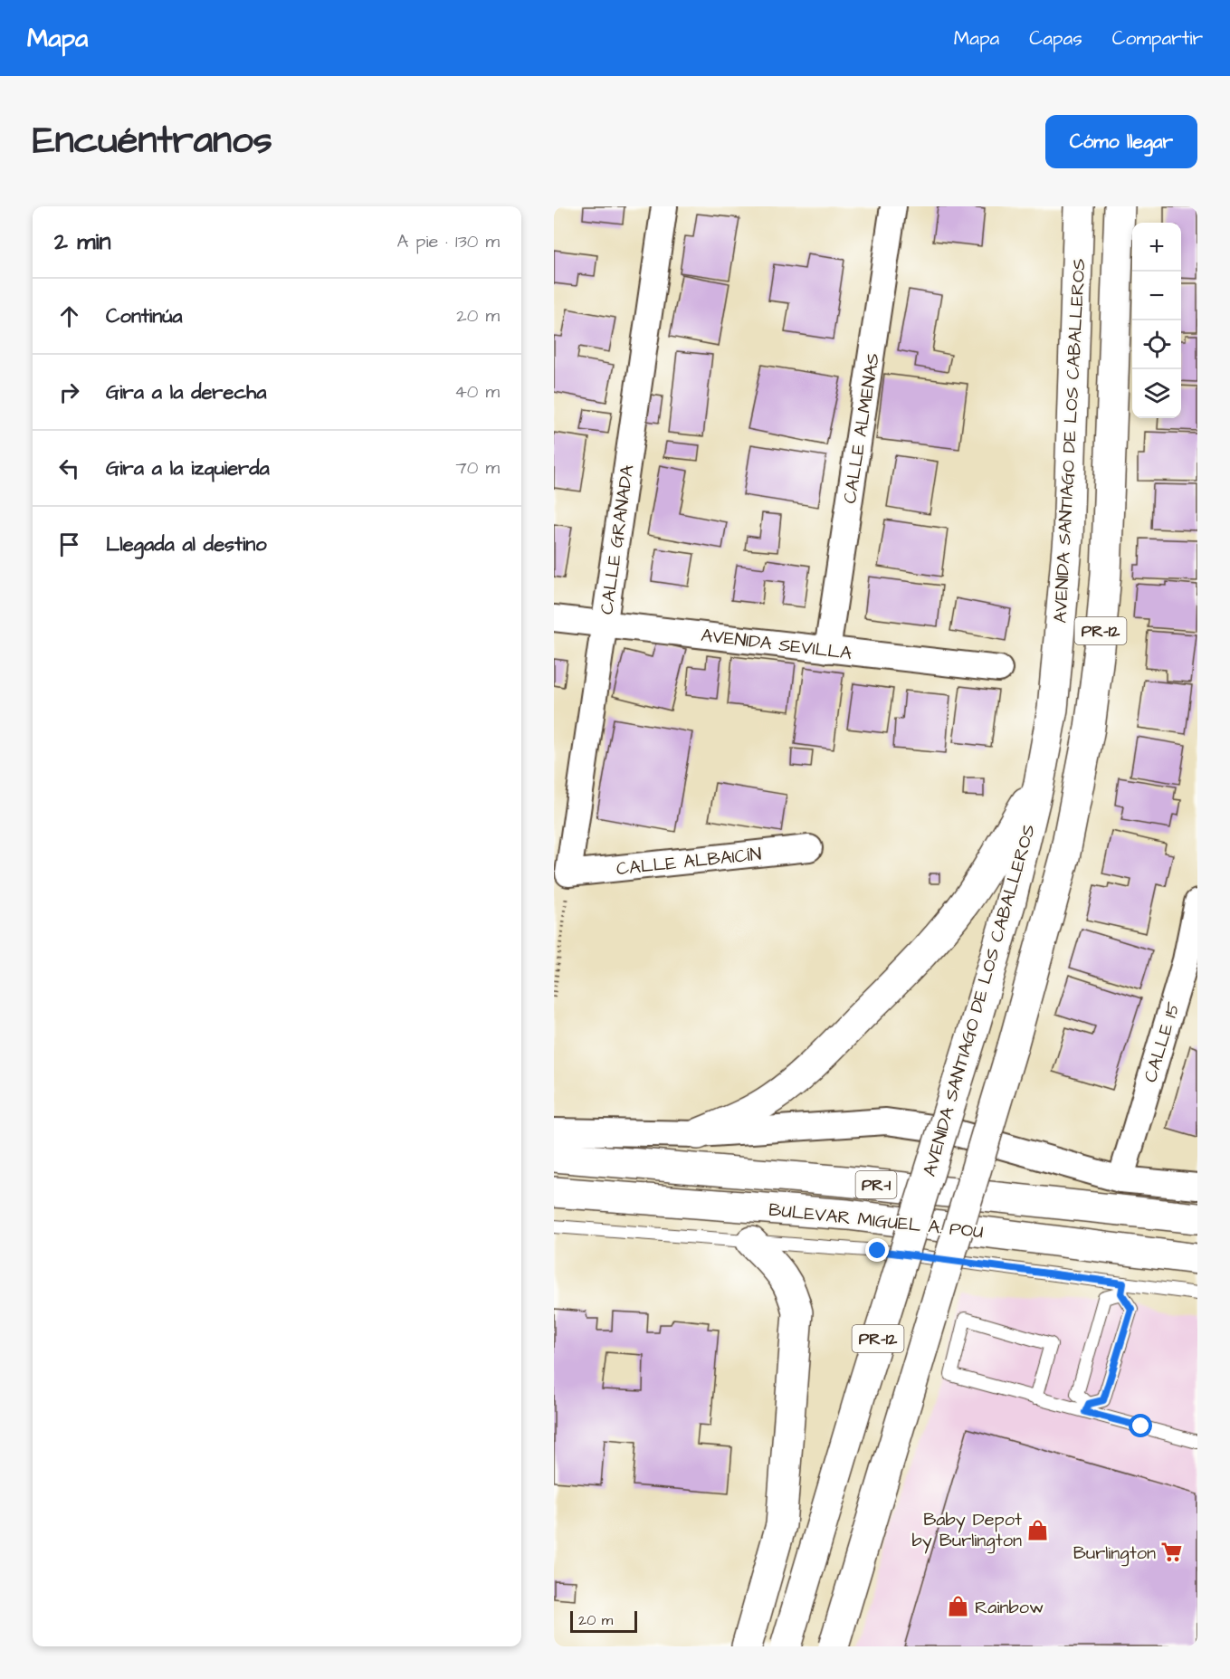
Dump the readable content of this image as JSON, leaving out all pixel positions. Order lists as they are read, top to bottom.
{
  "streets": {
    "main road": [
      "AVENIDA SANTIAGO DE LOS CABALLEROS",
      "PR-12",
      "PR-1",
      "BULEVAR MIGUEL A. POU"
    ],
    "street": [
      "CALLE ALMENAS",
      "CALLE GRANADA",
      "AVENIDA SEVILLA",
      "CALLE ALBAICÍN",
      "CALLE 15"
    ]
  },
  "crossings": [
    ["CALLE ALMENAS", "AVENIDA SEVILLA"],
    ["CALLE GRANADA", "AVENIDA SEVILLA"],
    ["CALLE GRANADA", "CALLE ALBAICÍN"]
  ],
  "places": {
    "shop": ["Baby Depot by Burlington", "Rainbow"],
    "supermarket": ["Burlington"]
  },
  "scale_bar": "20 m",
  "page": {
    "header": "Mapa",
    "nav": ["Mapa", "Capas", "Compartir"],
    "title": "Encuéntranos",
    "buttons": "Cómo llegar",
    "heading": ["2 min", "A pie · 130 m"],
    "map_buttons": ["+", "−"],
    "list": [
      ["Continúa", "20 m"],
      ["Gira a la derecha", "40 m"],
      ["Gira a la izquierda", "70 m"],
      "Llegada al destino"
    ],
    "scale": "20 m"
  }
}
